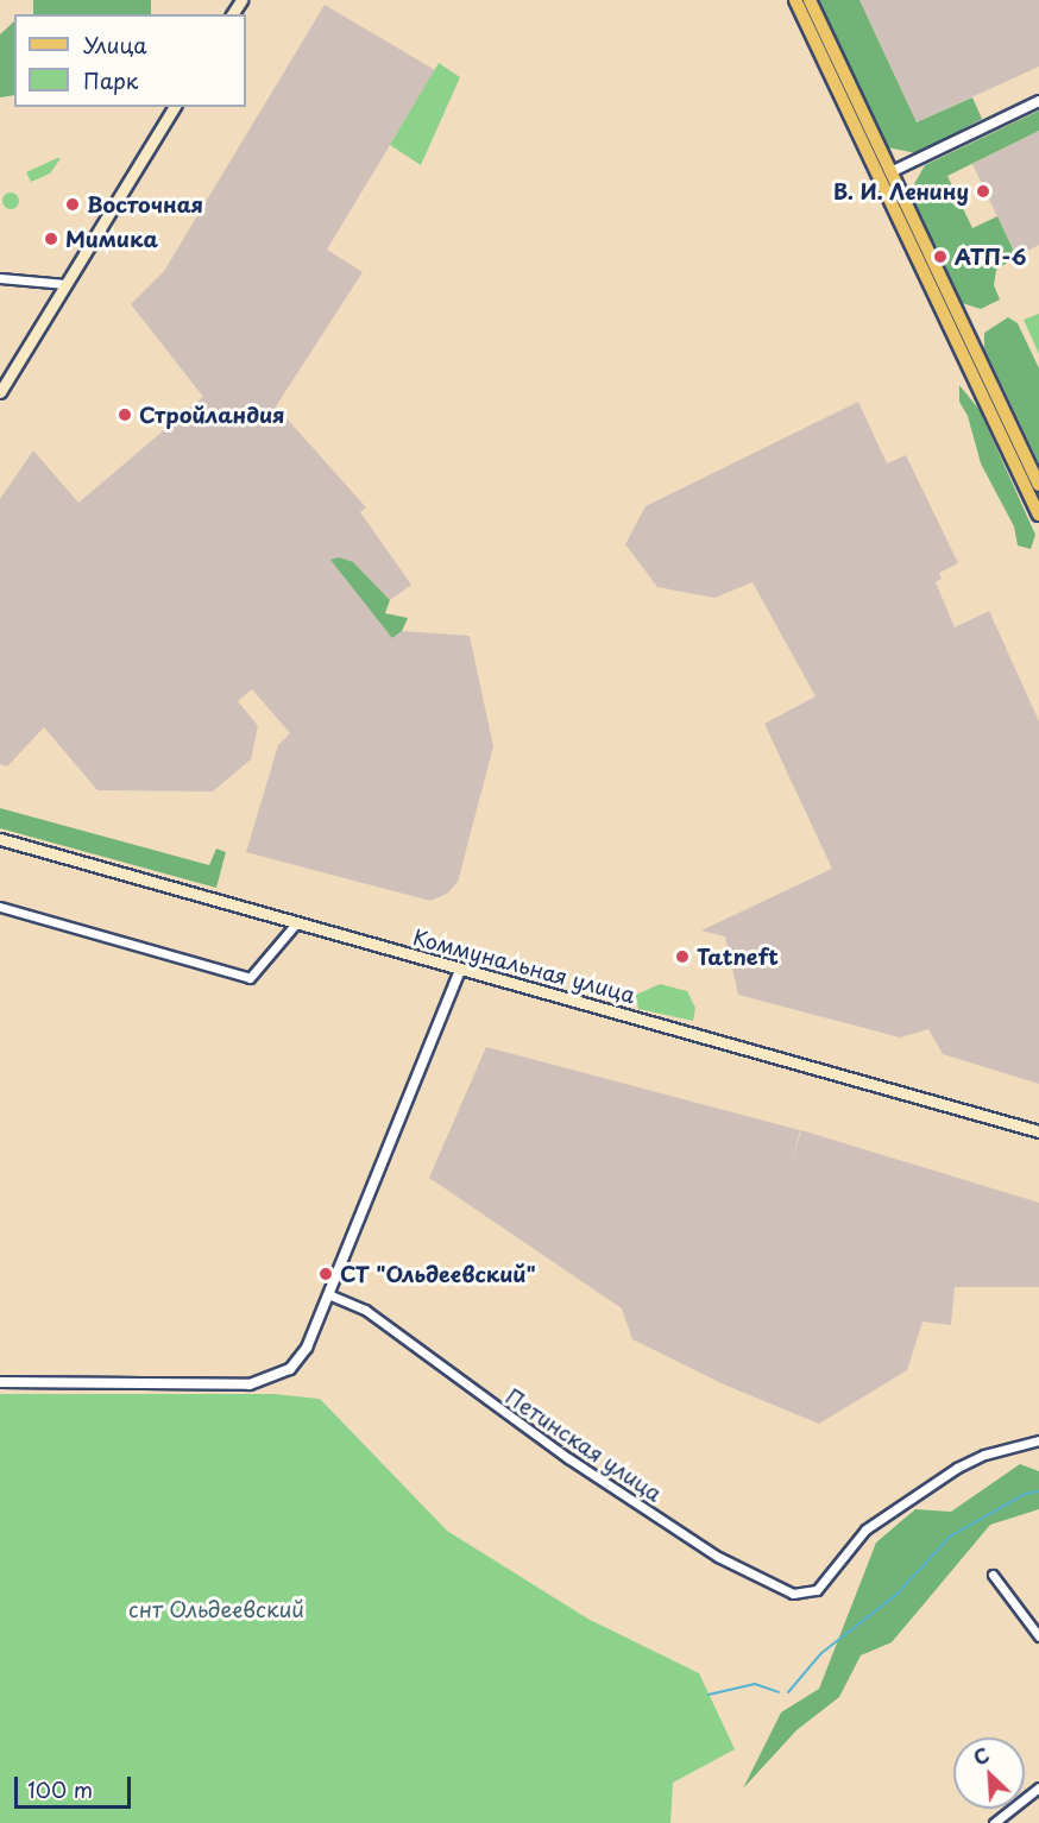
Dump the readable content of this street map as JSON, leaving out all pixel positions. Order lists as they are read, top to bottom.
{
  "streets": {
    "main road": ["Коммунальная улица"],
    "street": ["Петинская улица"]
  },
  "parks": ["снт Ольдеевский"],
  "places": [
    "В. И. Ленину",
    "Восточная",
    "Мимика",
    "АТП-6",
    "Стройландия",
    "Tatneft",
    "СТ \"Ольдеевский\""
  ],
  "legend": ["Улица", "Парк"],
  "scale_bar": "100 m",
  "north": "top left"
}
